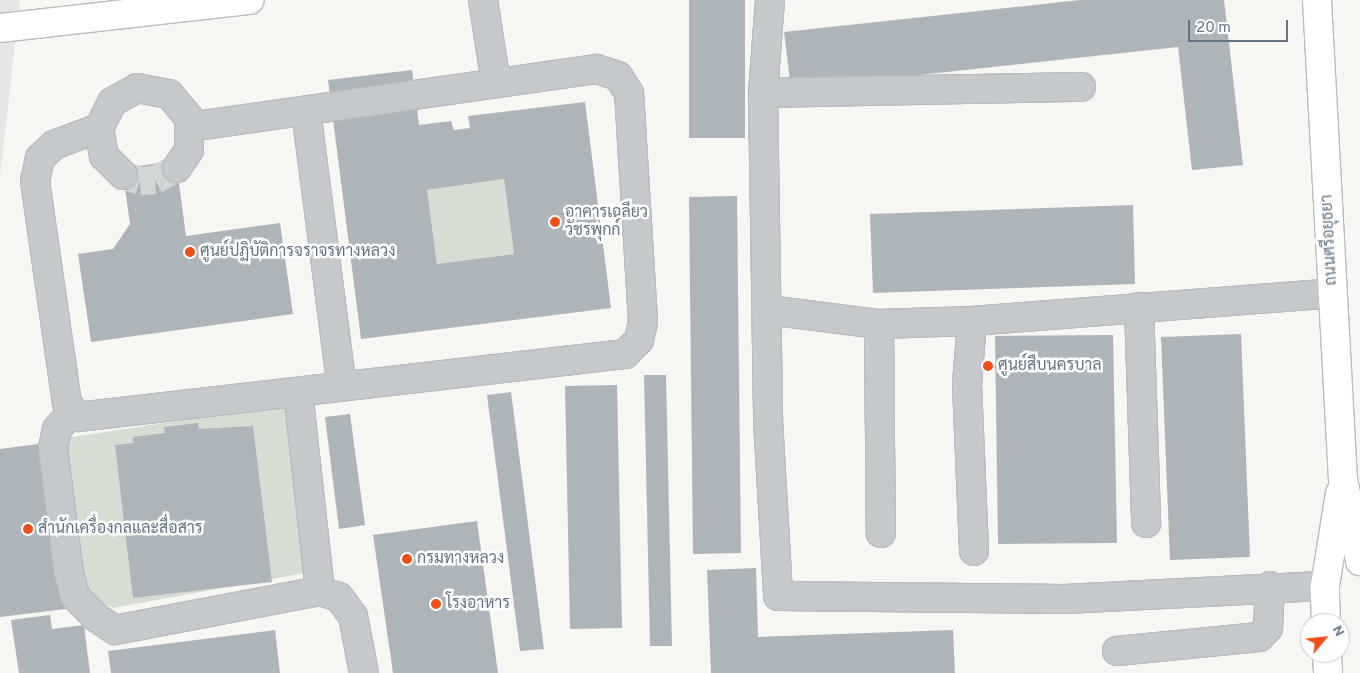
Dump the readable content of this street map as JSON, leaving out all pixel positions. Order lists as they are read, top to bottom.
{
  "streets": {
    "main road": ["ถนนศรีอยุธยา"]
  },
  "places": [
    "อาคารเฉลียว วัชรพุกก์",
    "ศูนย์ปฏิบัติการจราจรทางหลวง",
    "ศูนย์สืบนครบาล",
    "สำนักเครื่องกลและสื่อสาร",
    "กรมทางหลวง",
    "โรงอาหาร"
  ],
  "scale_bar": "20 m",
  "north": "top right"
}
